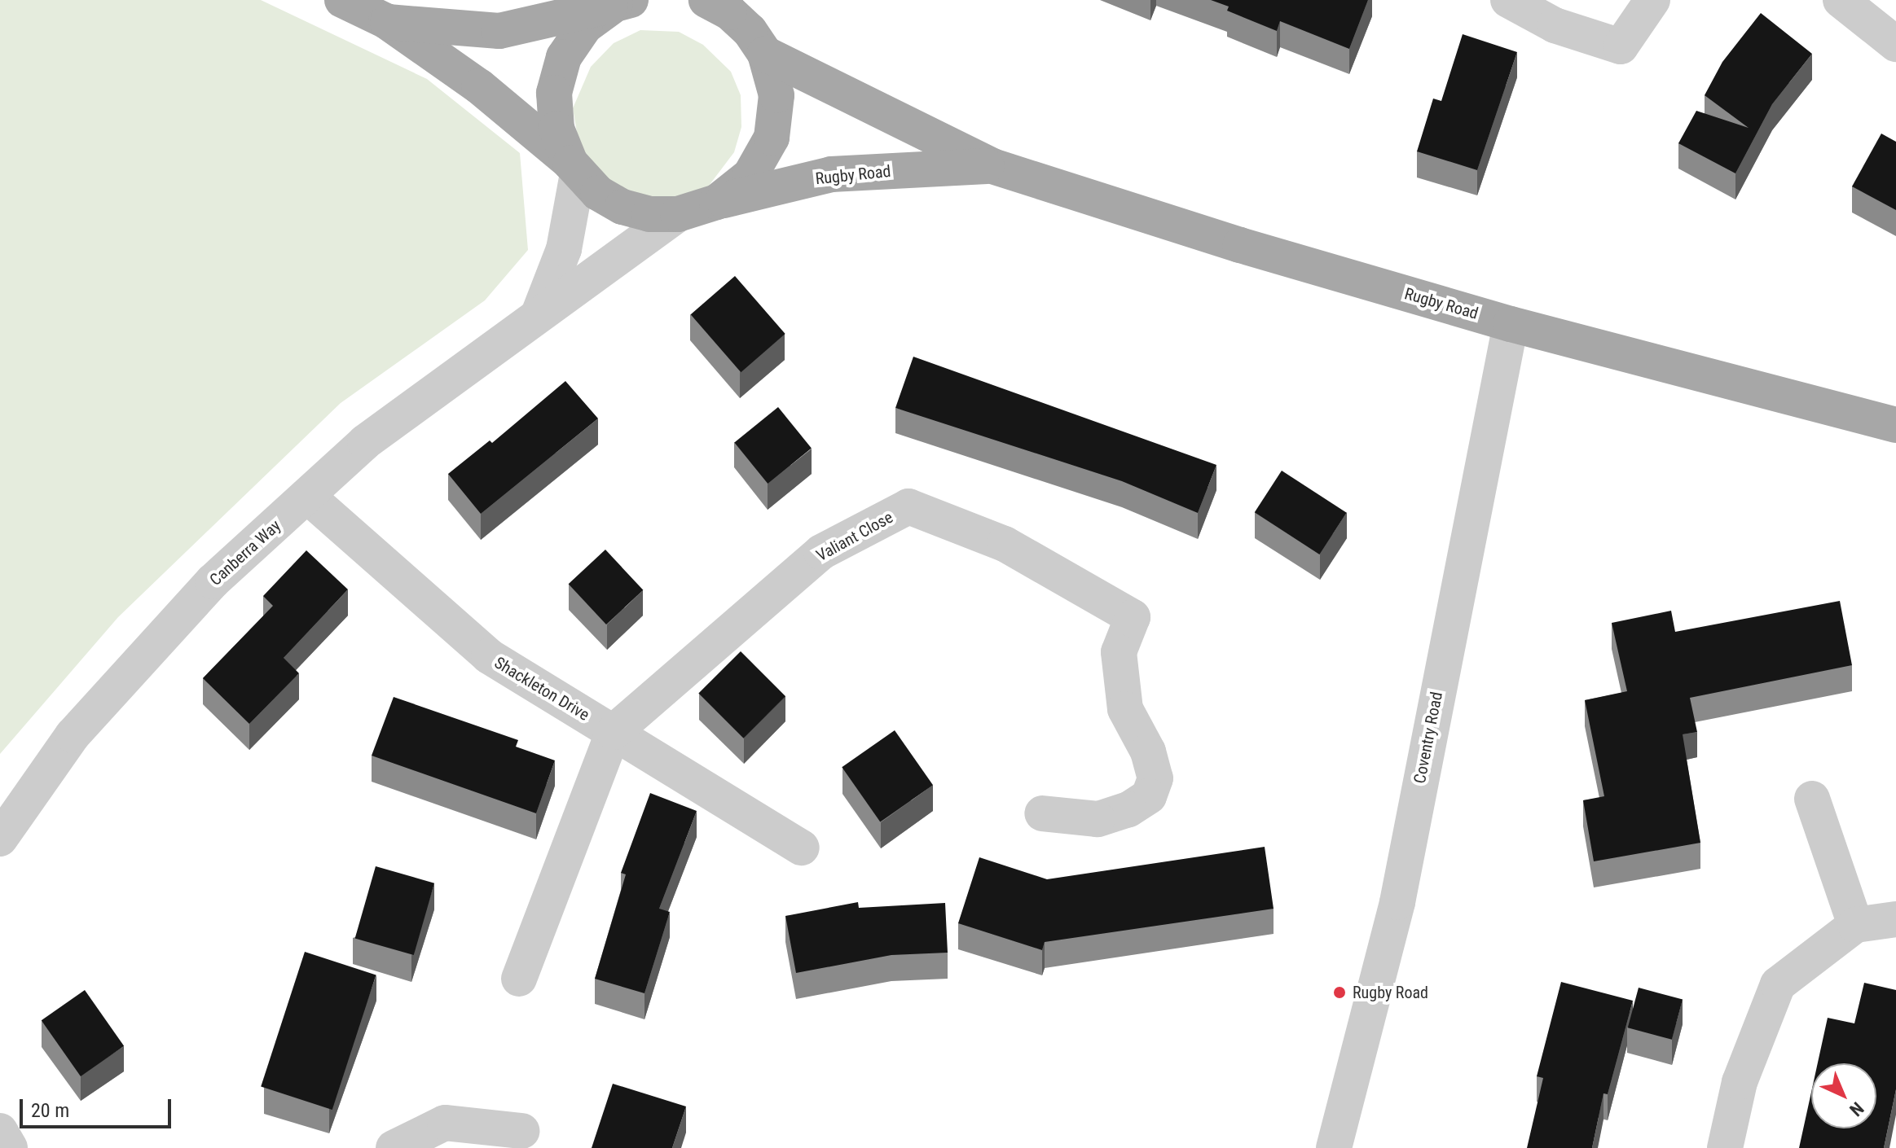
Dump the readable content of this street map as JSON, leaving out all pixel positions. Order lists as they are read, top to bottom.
{
  "streets": {
    "main road": ["Rugby Road"],
    "street": [
      "Valiant Close",
      "Canberra Way",
      "Shackleton Drive",
      "Coventry Road"
    ]
  },
  "crossings": [
    ["Rugby Road", "Canberra Way"],
    ["Rugby Road", "Coventry Road"],
    ["Valiant Close", "Shackleton Drive"],
    ["Canberra Way", "Shackleton Drive"]
  ],
  "places": ["Rugby Road"],
  "scale_bar": "20 m",
  "north": "bottom right"
}
